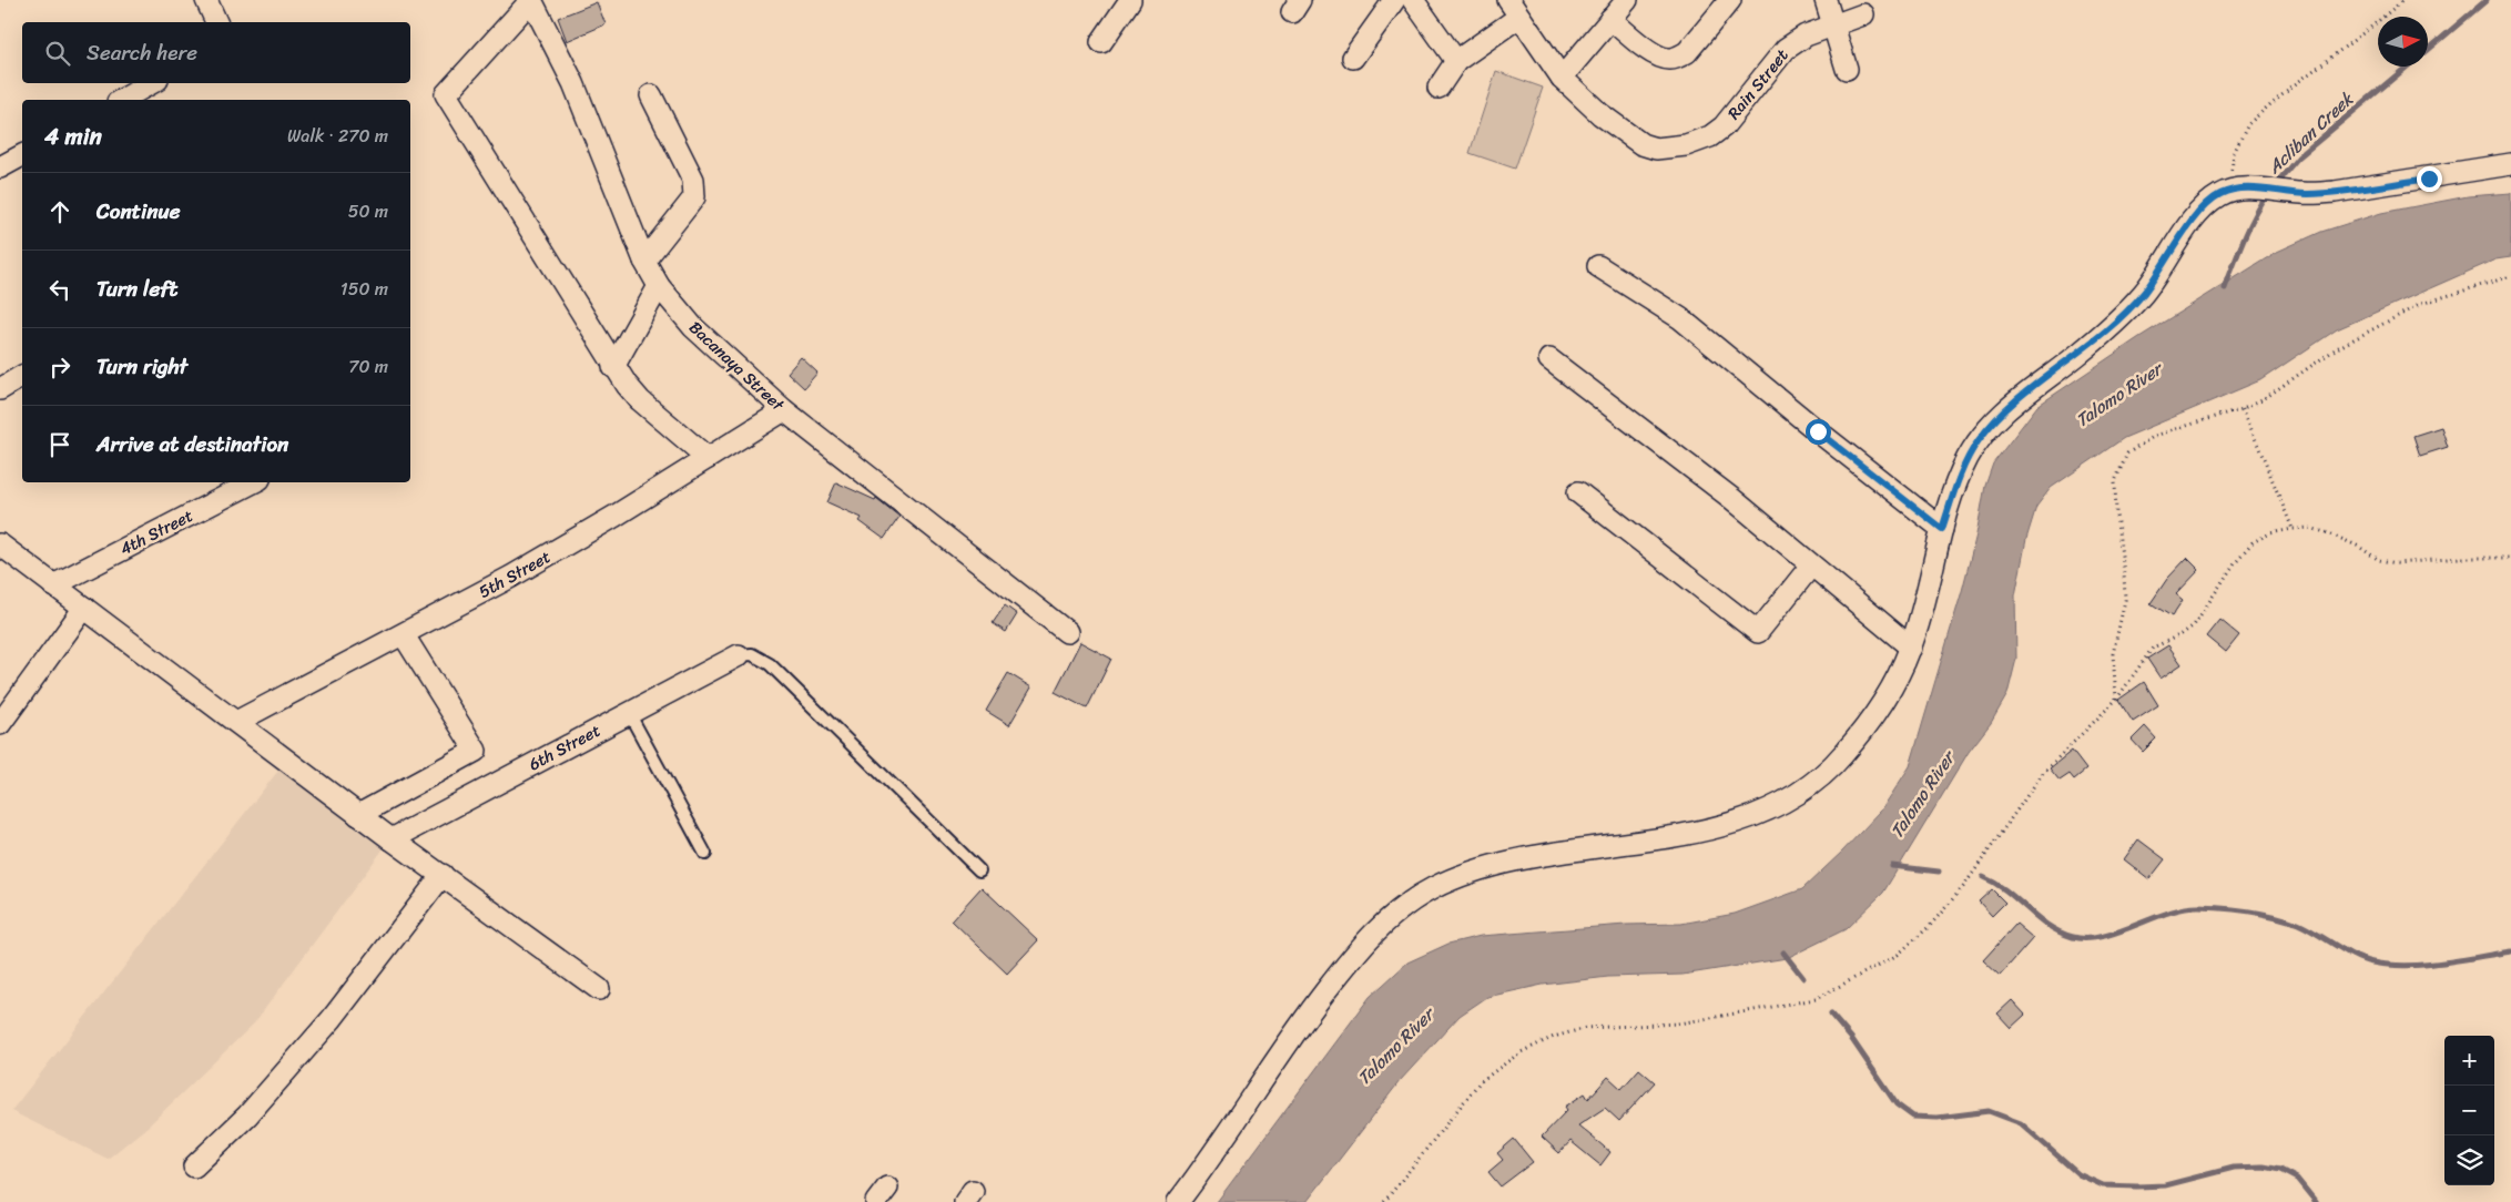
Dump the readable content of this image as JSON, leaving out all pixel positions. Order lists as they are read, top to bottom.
{
  "streets": {
    "street": [
      "Rain Street",
      "Bacanaya Street",
      "4th Street",
      "5th Street",
      "6th Street"
    ]
  },
  "crossings": [
    ["Bacanaya Street", "5th Street"]
  ],
  "water": ["Acliban Creek", "Talomo River"],
  "north": "right",
  "page": {
    "search": "Search here",
    "heading": ["4 min", "Walk · 270 m"],
    "list": [
      ["Continue", "50 m"],
      ["Turn left", "150 m"],
      ["Turn right", "70 m"],
      "Arrive at destination"
    ],
    "map_buttons": ["+", "−"]
  }
}
